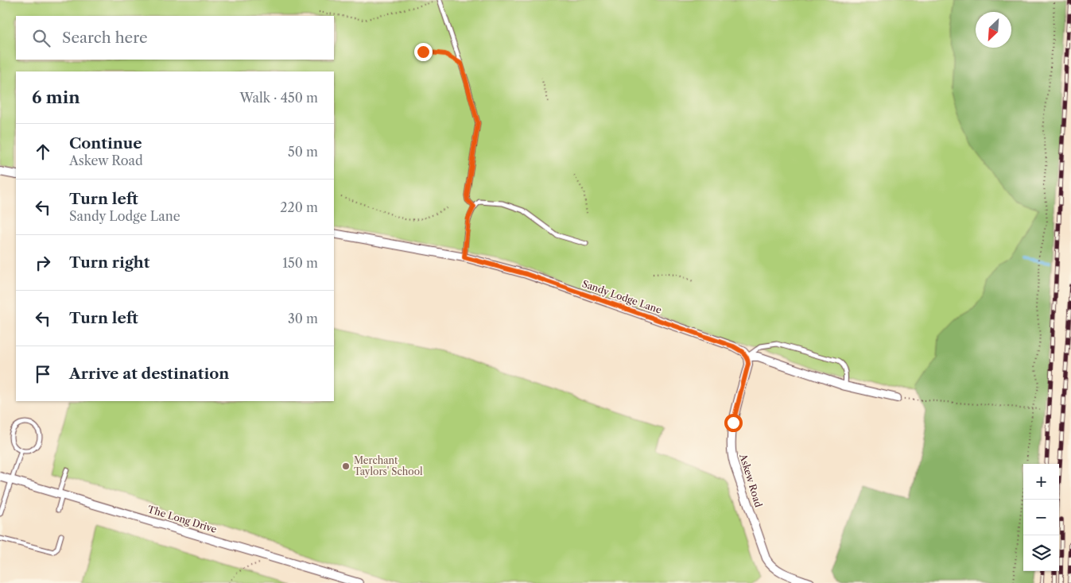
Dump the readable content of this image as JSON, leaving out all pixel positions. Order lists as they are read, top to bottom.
{
  "streets": {
    "street": ["Sandy Lodge Lane", "Askew Road", "The Long Drive"]
  },
  "crossings": [
    ["Sandy Lodge Lane", "Askew Road"]
  ],
  "places": ["Merchant Taylors' School"],
  "north": "bottom left",
  "page": {
    "search": "Search here",
    "heading": ["6 min", "Walk · 450 m"],
    "list": [
      ["Continue", "Askew Road", "50 m"],
      ["Turn left", "Sandy Lodge Lane", "220 m"],
      ["Turn right", "150 m"],
      ["Turn left", "30 m"],
      "Arrive at destination"
    ],
    "map_buttons": ["+", "−"]
  }
}
